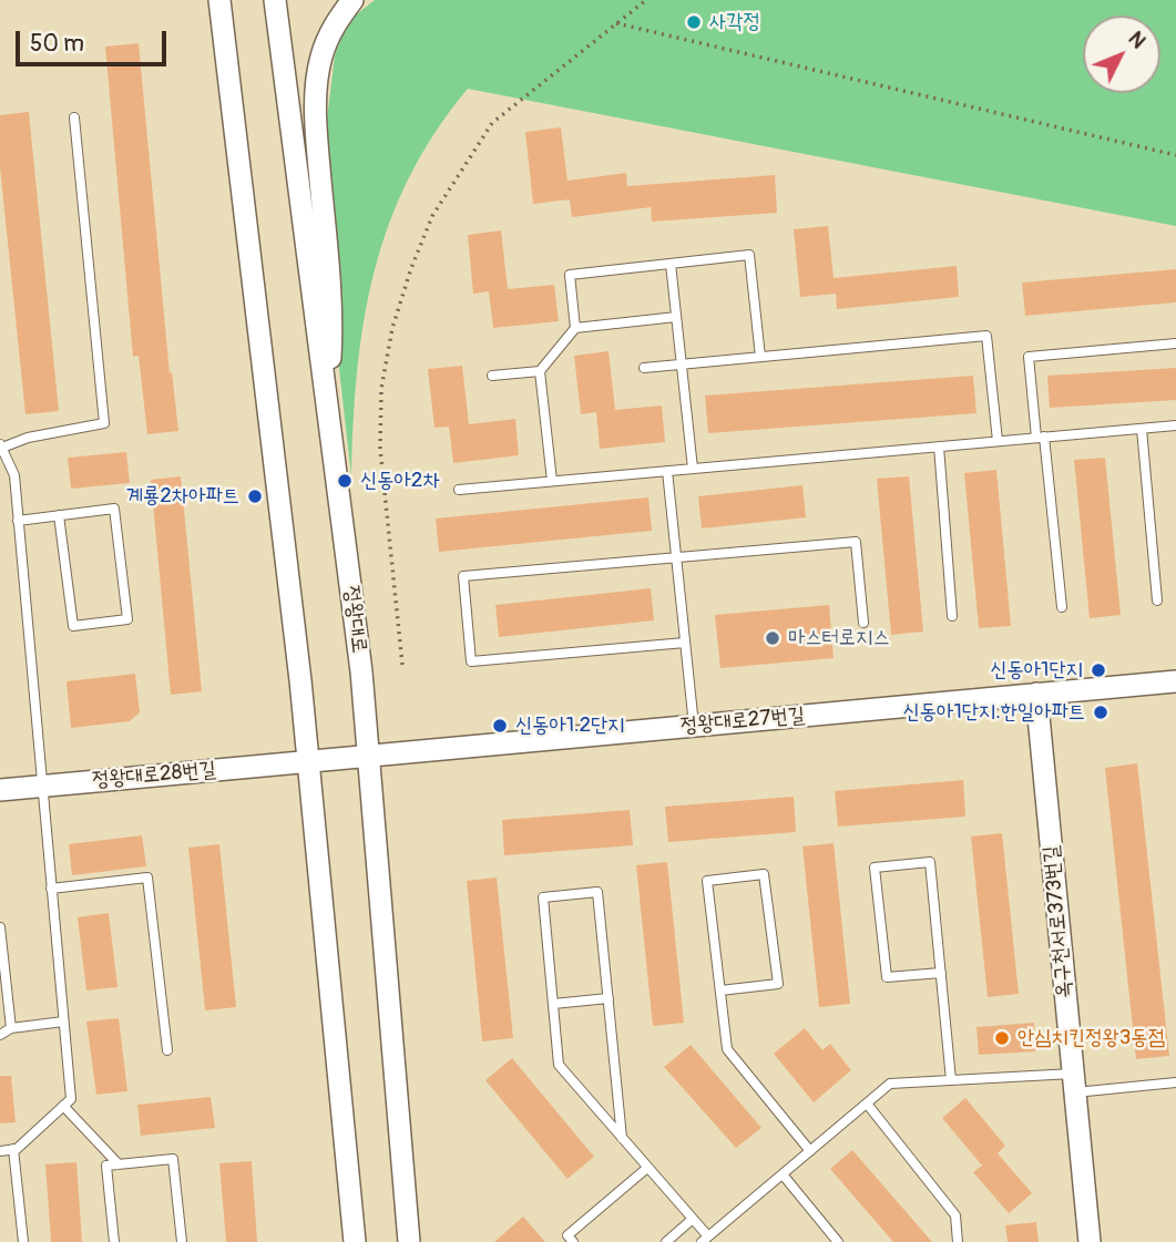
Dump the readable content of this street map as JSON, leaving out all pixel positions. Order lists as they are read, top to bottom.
{
  "streets": {
    "street": [
      "정왕대로",
      "정왕대로27번길",
      "정왕대로28번길",
      "옥구천서로373번길"
    ]
  },
  "crossings": [
    ["정왕대로", "정왕대로27번길"],
    ["정왕대로27번길", "정왕대로28번길"],
    ["정왕대로27번길", "옥구천서로373번길"]
  ],
  "places": [
    "사각정",
    "신동아2차",
    "계룡2차아파트",
    "마스터로지스",
    "신동아1단지",
    "신동아1단지.한일아파트",
    "신동아1.2단지",
    "안심치킨정왕3동점"
  ],
  "scale_bar": "50 m",
  "north": "top right"
}
